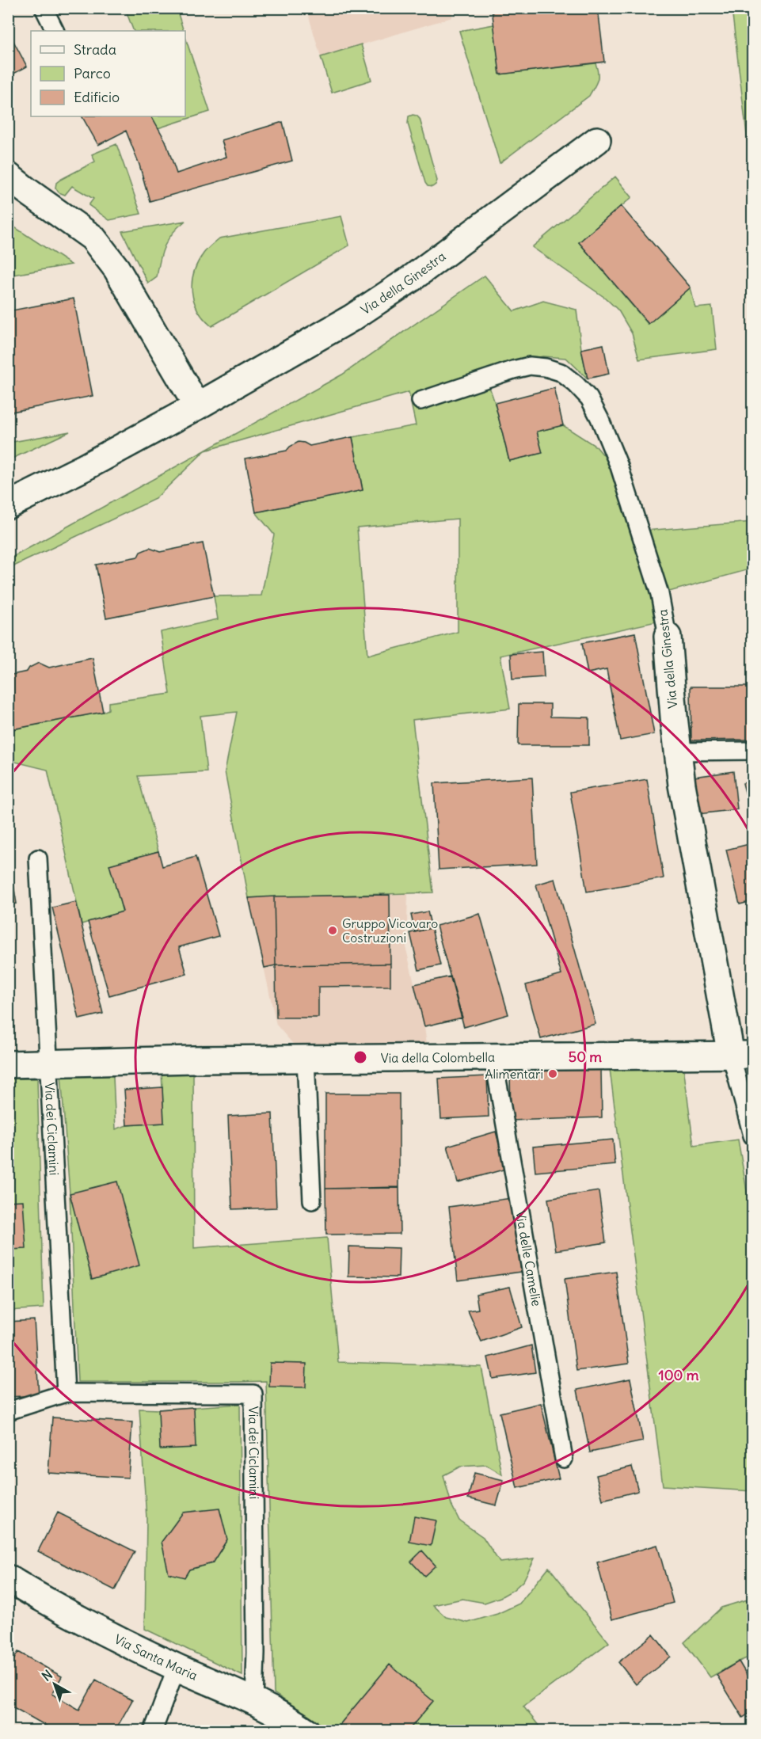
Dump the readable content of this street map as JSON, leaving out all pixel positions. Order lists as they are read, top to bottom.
{
  "streets": {
    "street": ["Via della Ginestra", "Via della Colombella", "Via Santa Maria"],
    "lane": ["Via dei Ciclamini", "Via delle Camelie"]
  },
  "crossings": [
    ["Via della Ginestra", "Via della Colombella"],
    ["Via della Colombella", "Via dei Ciclamini"],
    ["Via della Colombella", "Via delle Camelie"],
    ["Via dei Ciclamini", "Via Santa Maria"]
  ],
  "places": ["Gruppo Vicovaro Costruzioni", "Alimentari"],
  "legend": ["Strada", "Parco", "Edificio"],
  "north": "top left",
  "rings": ["50 m", "100 m"]
}
